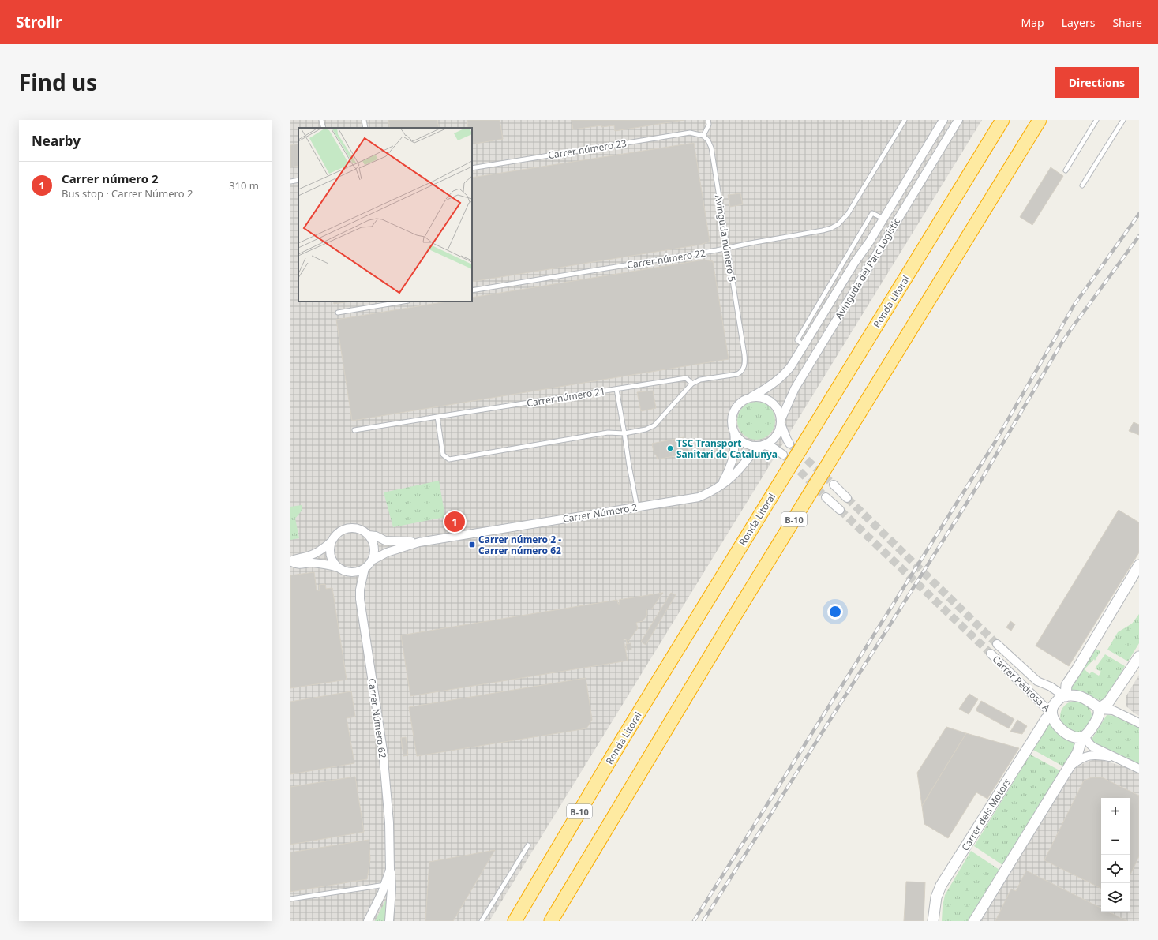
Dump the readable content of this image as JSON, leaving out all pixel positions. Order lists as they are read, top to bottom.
{
  "streets": {
    "highway": ["Ronda Litoral", "B-10"],
    "street": [
      "Avinguda del Parc Logístic",
      "Carrer Número 2",
      "Carrer Pedrosa A",
      "Carrer Número 62",
      "Carrer dels Motors"
    ],
    "lane": [
      "Carrer número 23",
      "Avinguda número 5",
      "Carrer número 22",
      "Carrer número 21"
    ]
  },
  "crossings": [
    ["Carrer número 23", "Avinguda número 5"],
    ["Avinguda número 5", "Carrer número 22"],
    ["Avinguda número 5", "Carrer número 21"],
    ["Avinguda del Parc Logístic", "Carrer Número 2"],
    ["Carrer Número 2", "Carrer Número 62"],
    ["Carrer Pedrosa A", "Carrer dels Motors"]
  ],
  "places": {
    "other": ["TSC Transport Sanitari de Catalunya"],
    "transit": ["Carrer número 2 - Carrer número 62"]
  },
  "page": {
    "header": "Strollr",
    "nav": ["Map", "Layers", "Share"],
    "title": "Find us",
    "buttons": "Directions",
    "heading": "Nearby",
    "list": [
      {
        "mark": "1",
        "name": "Carrer número 2",
        "note": "Bus stop · Carrer Número 2",
        "value": "310 m"
      }
    ],
    "pins": "1",
    "map_buttons": ["+", "−"]
  }
}
